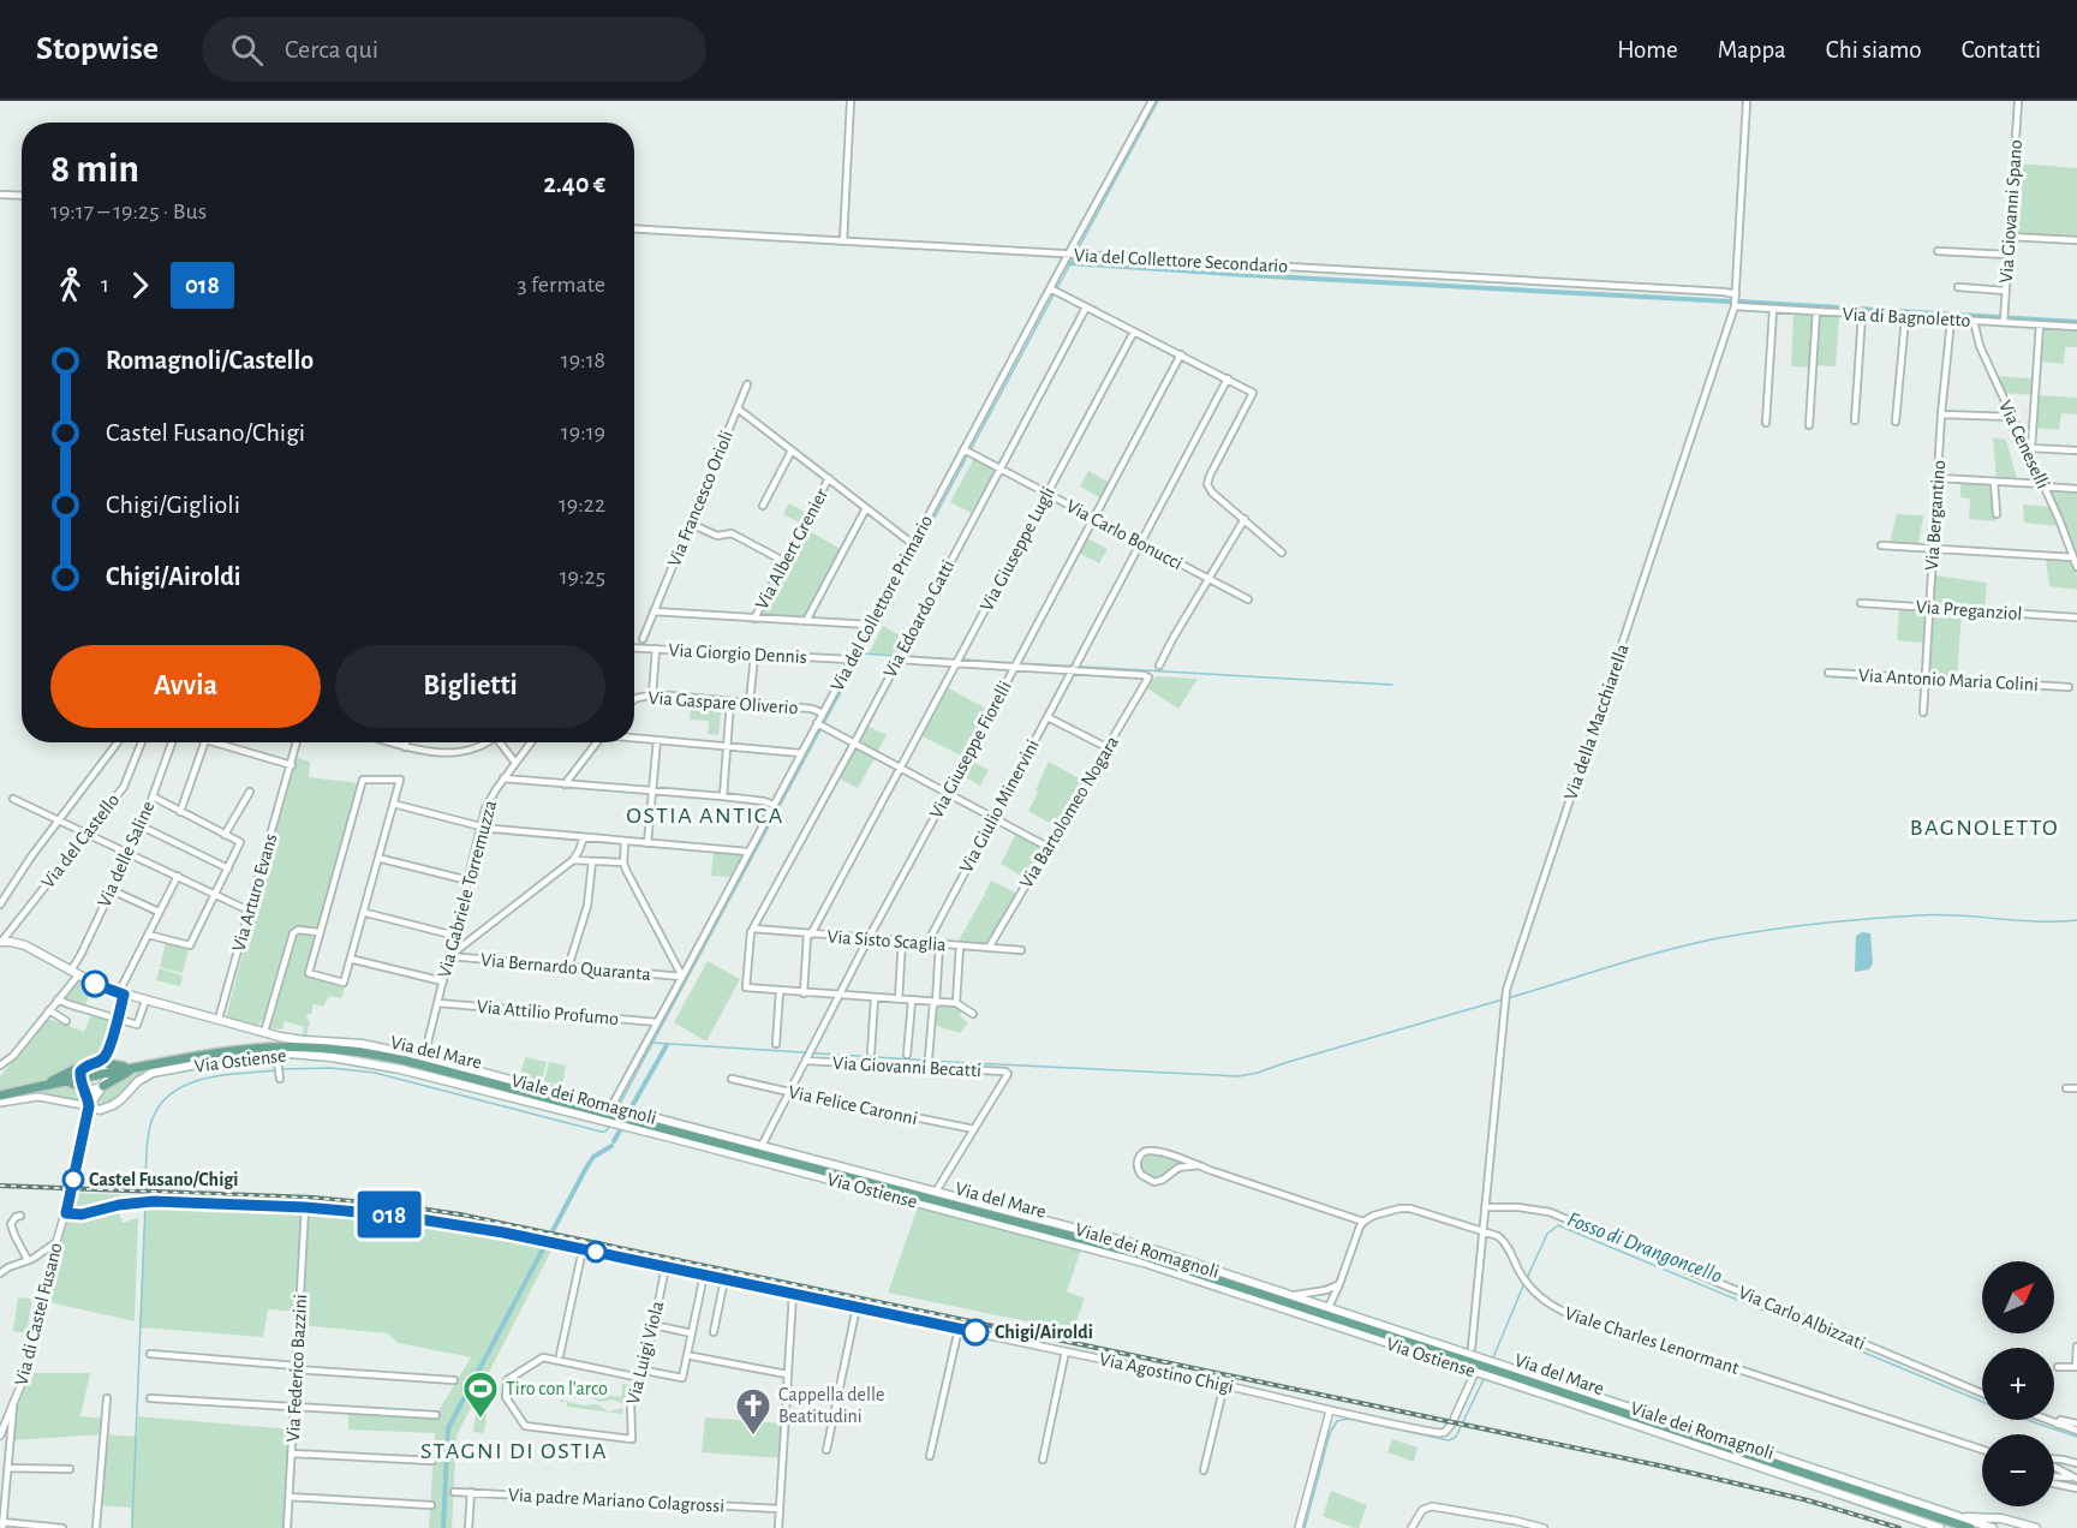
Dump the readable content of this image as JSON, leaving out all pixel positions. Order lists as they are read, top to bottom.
{
  "streets": {
    "main road": ["Via del Mare", "Via Ostiense", "Viale dei Romagnoli"],
    "street": [
      "Via Giovanni Spano",
      "Via del Collettore Secondario",
      "Via di Bagnoletto",
      "Via Ceneselli",
      "Via Francesco Orioli",
      "Via Bergantino",
      "Via Carlo Bonucci",
      "Via Albert Grenier",
      "Via Giuseppe Lugli",
      "Via del Collettore Primario",
      "Via Preganziol",
      "Via Edoardo Gatti",
      "Via Giorgio Dennis",
      "Via Antonio Maria Colini",
      "Via Gaspare Oliverio",
      "Via della Macchiarella",
      "Via Giuseppe Fiorelli",
      "Via Giulio Minervini",
      "Via Bartolomeo Nogara",
      "Via del Castello",
      "Via delle Saline",
      "Via Gabriele Torremuzza",
      "Via Arturo Evans",
      "Via Sisto Scaglia",
      "Via Bernardo Quaranta",
      "Via Attilio Profumo",
      "Via Giovanni Becatti",
      "Via Felice Caronni",
      "Via di Castel Fusano",
      "Via Carlo Albizzati",
      "Viale Charles Lenormant",
      "Via Luigi Viola",
      "Via Federico Bazzini",
      "Via Agostino Chigi",
      "Via padre Mariano Colagrossi"
    ]
  },
  "crossings": [
    ["Via Giovanni Spano", "Via di Bagnoletto"],
    ["Via del Collettore Secondario", "Via del Collettore Primario"],
    ["Via del Collettore Secondario", "Via della Macchiarella"],
    ["Via di Bagnoletto", "Via Ceneselli"],
    ["Via di Bagnoletto", "Via Bergantino"],
    ["Via di Bagnoletto", "Via della Macchiarella"],
    ["Via Bergantino", "Via Preganziol"],
    ["Via Bergantino", "Via Antonio Maria Colini"],
    ["Via Carlo Bonucci", "Via Giuseppe Lugli"],
    ["Via Carlo Bonucci", "Via del Collettore Primario"],
    ["Via Carlo Bonucci", "Via Edoardo Gatti"],
    ["Via Carlo Bonucci", "Via Giuseppe Fiorelli"],
    ["Via Carlo Bonucci", "Via Giulio Minervini"],
    ["Via Giuseppe Lugli", "Via Sisto Scaglia"],
    ["Via del Collettore Primario", "Via Giorgio Dennis"],
    ["Via del Collettore Primario", "Via Gaspare Oliverio"],
    ["Via del Collettore Primario", "Via Bernardo Quaranta"],
    ["Via del Collettore Primario", "Via Attilio Profumo"],
    ["Via del Collettore Primario", "Viale dei Romagnoli"],
    ["Via Edoardo Gatti", "Via Sisto Scaglia"],
    ["Via della Macchiarella", "Via Carlo Albizzati"],
    ["Via della Macchiarella", "Viale Charles Lenormant"],
    ["Via Giuseppe Fiorelli", "Via Sisto Scaglia"],
    ["Via Giuseppe Fiorelli", "Via Giovanni Becatti"],
    ["Via Giuseppe Fiorelli", "Viale dei Romagnoli"],
    ["Via Giuseppe Fiorelli", "Via Felice Caronni"],
    ["Via Giulio Minervini", "Via Bartolomeo Nogara"],
    ["Via Giulio Minervini", "Via Sisto Scaglia"],
    ["Via Bartolomeo Nogara", "Via Sisto Scaglia"],
    ["Via del Castello", "Viale dei Romagnoli"],
    ["Via delle Saline", "Viale dei Romagnoli"],
    ["Via Gabriele Torremuzza", "Via Bernardo Quaranta"],
    ["Via Gabriele Torremuzza", "Via Attilio Profumo"],
    ["Via Gabriele Torremuzza", "Viale dei Romagnoli"],
    ["Via Arturo Evans", "Viale dei Romagnoli"],
    ["Via del Mare", "Via Ostiense"],
    ["Via del Mare", "Viale dei Romagnoli"],
    ["Via Ostiense", "Viale dei Romagnoli"],
    ["Via Ostiense", "Via Agostino Chigi"],
    ["Via Giovanni Becatti", "Via Felice Caronni"],
    ["Via di Castel Fusano", "Via Agostino Chigi"],
    ["Via Luigi Viola", "Via Agostino Chigi"],
    ["Via Federico Bazzini", "Via Agostino Chigi"]
  ],
  "districts": ["OSTIA ANTICA", "BAGNOLETTO", "STAGNI DI OSTIA"],
  "water": ["Fosso di Drangoncello"],
  "places": {
    "other": ["Castel Fusano/Chigi", "Chigi/Airoldi"],
    "sports": ["Tiro con l'arco"],
    "church": ["Cappella delle Beatitudini"]
  },
  "lines": ["bus line 018"],
  "north": "top right",
  "page": {
    "header": "Stopwise",
    "search": "Cerca qui",
    "nav": [
      "Home",
      "Mappa",
      "Chi siamo",
      "Contatti"
    ],
    "on_map": "018",
    "heading": ["8 min", "19:17 – 19:25 · Bus", "2.40 €"],
    "legs": ["1", "018", "3 fermate"],
    "list": [
      {
        "name": "Romagnoli/Castello",
        "value": "19:18"
      },
      {
        "name": "Castel Fusano/Chigi",
        "value": "19:19"
      },
      {
        "name": "Chigi/Giglioli",
        "value": "19:22"
      },
      {
        "name": "Chigi/Airoldi",
        "value": "19:25"
      }
    ],
    "buttons": ["Avvia", "Biglietti"],
    "map_buttons": ["+", "−"]
  }
}
